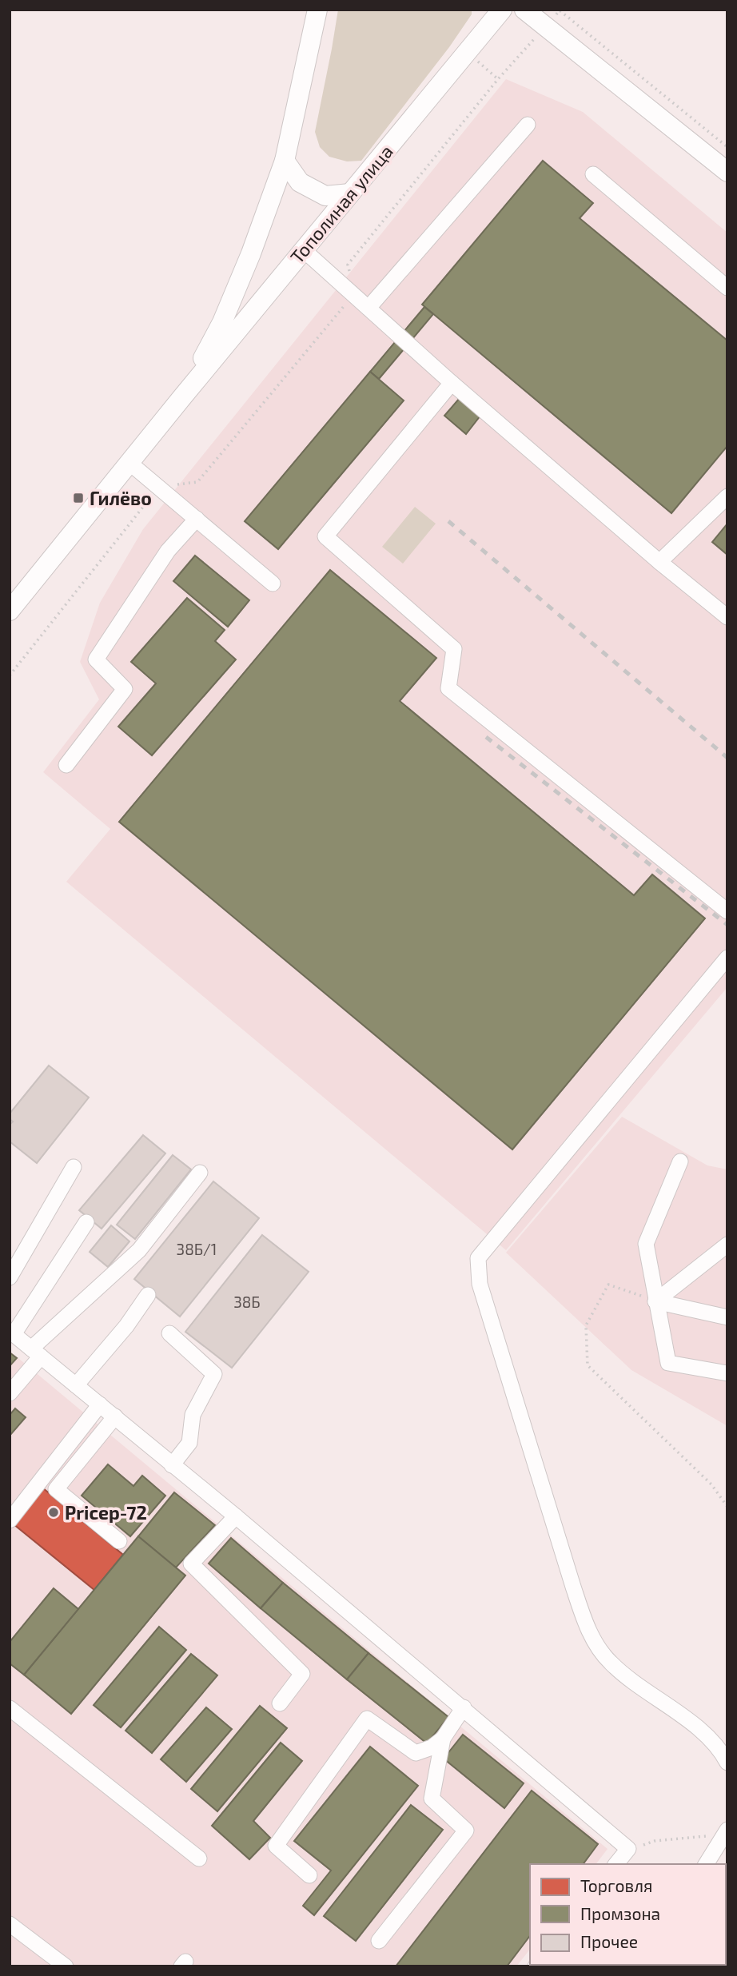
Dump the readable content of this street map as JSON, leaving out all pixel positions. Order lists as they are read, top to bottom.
{
  "streets": {
    "main road": ["Тополиная улица"]
  },
  "places": {
    "transit": ["Гилёво"],
    "other": ["Pricep-72"]
  },
  "house_numbers": ["38Б/1", "38Б"],
  "legend": ["Торговля", "Промзона", "Прочее"]
}
